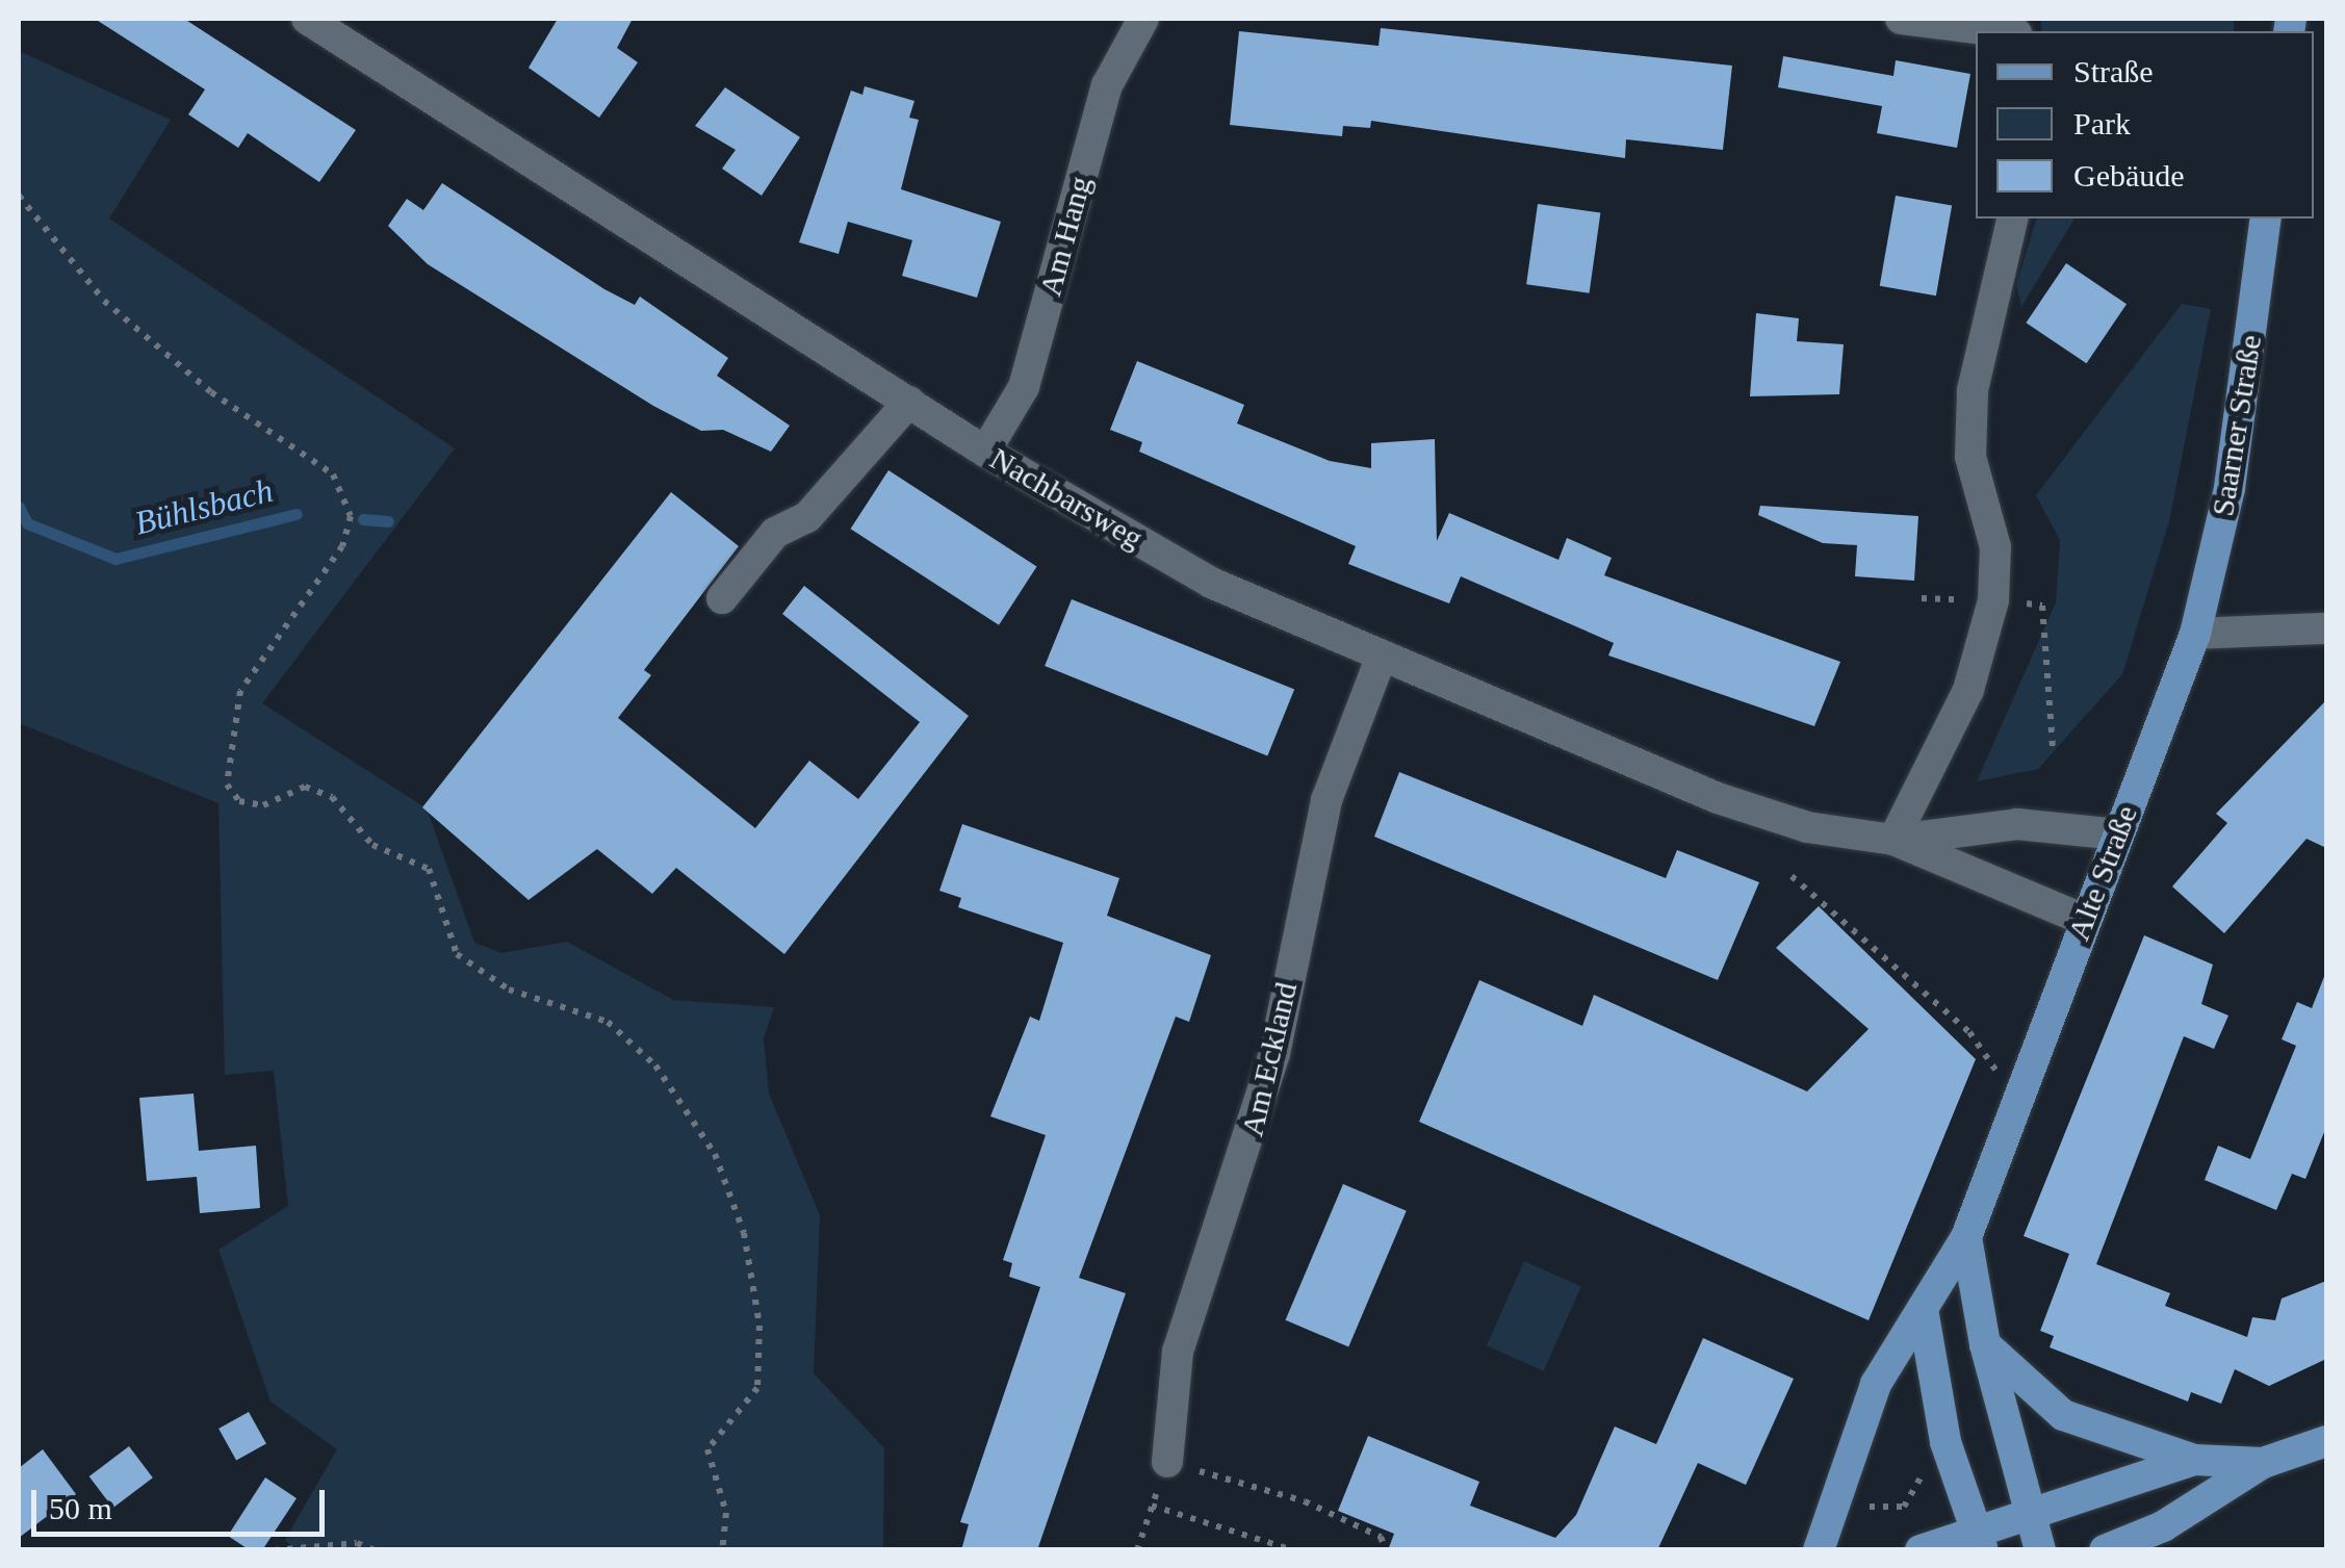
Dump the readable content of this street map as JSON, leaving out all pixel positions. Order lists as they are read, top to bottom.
{
  "streets": {
    "main road": ["Saarner Straße", "Alte Straße"],
    "street": ["Am Hang", "Nachbarsweg", "Am Eckland"]
  },
  "crossings": [
    ["Am Hang", "Nachbarsweg"],
    ["Saarner Straße", "Alte Straße"],
    ["Nachbarsweg", "Alte Straße"],
    ["Nachbarsweg", "Am Eckland"]
  ],
  "water": ["Bühlsbach"],
  "legend": ["Straße", "Park", "Gebäude"],
  "scale_bar": "50 m"
}
